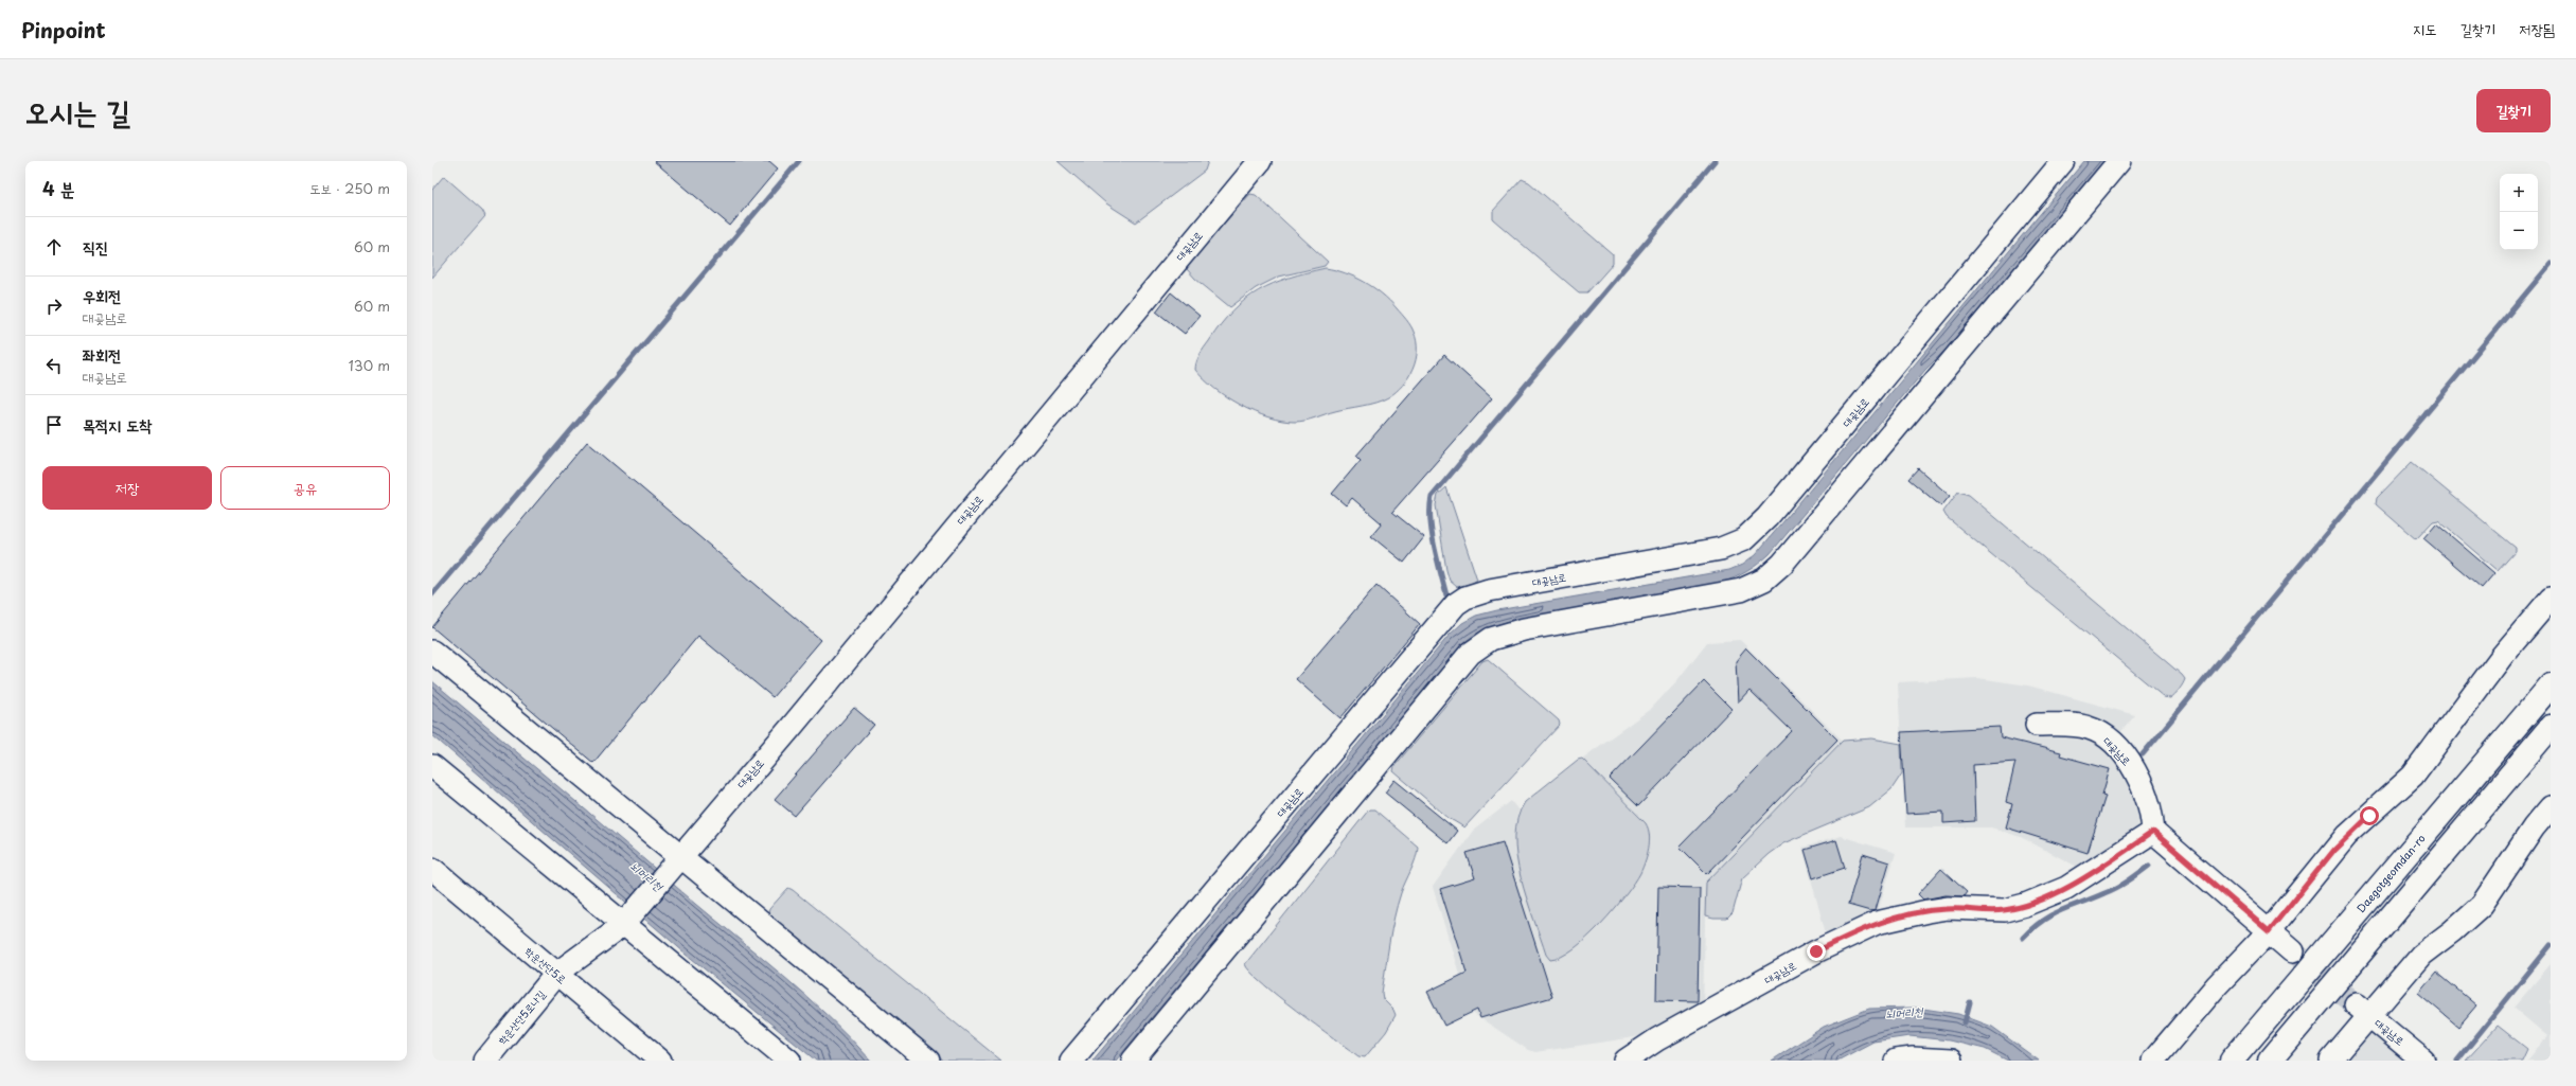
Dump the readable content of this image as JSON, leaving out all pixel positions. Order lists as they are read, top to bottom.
{
  "streets": {
    "main road": ["Daegotgeomdan-ro"],
    "street": ["대곶남로", "학운산단5로", "학운산단5로나길"]
  },
  "crossings": [
    ["대곶남로", "학운산단5로나길"],
    ["학운산단5로", "학운산단5로나길"]
  ],
  "water": ["뇌머리천"],
  "page": {
    "header": "Pinpoint",
    "nav": ["지도", "길찾기", "저장됨"],
    "title": "오시는 길",
    "buttons": [
      "길찾기",
      ["저장", "공유"]
    ],
    "heading": ["4 분", "도보 · 250 m"],
    "map_buttons": ["+", "−"],
    "list": [
      ["직진", "60 m"],
      ["우회전", "대곶남로", "60 m"],
      ["좌회전", "대곶남로", "130 m"],
      "목적지 도착"
    ]
  }
}
